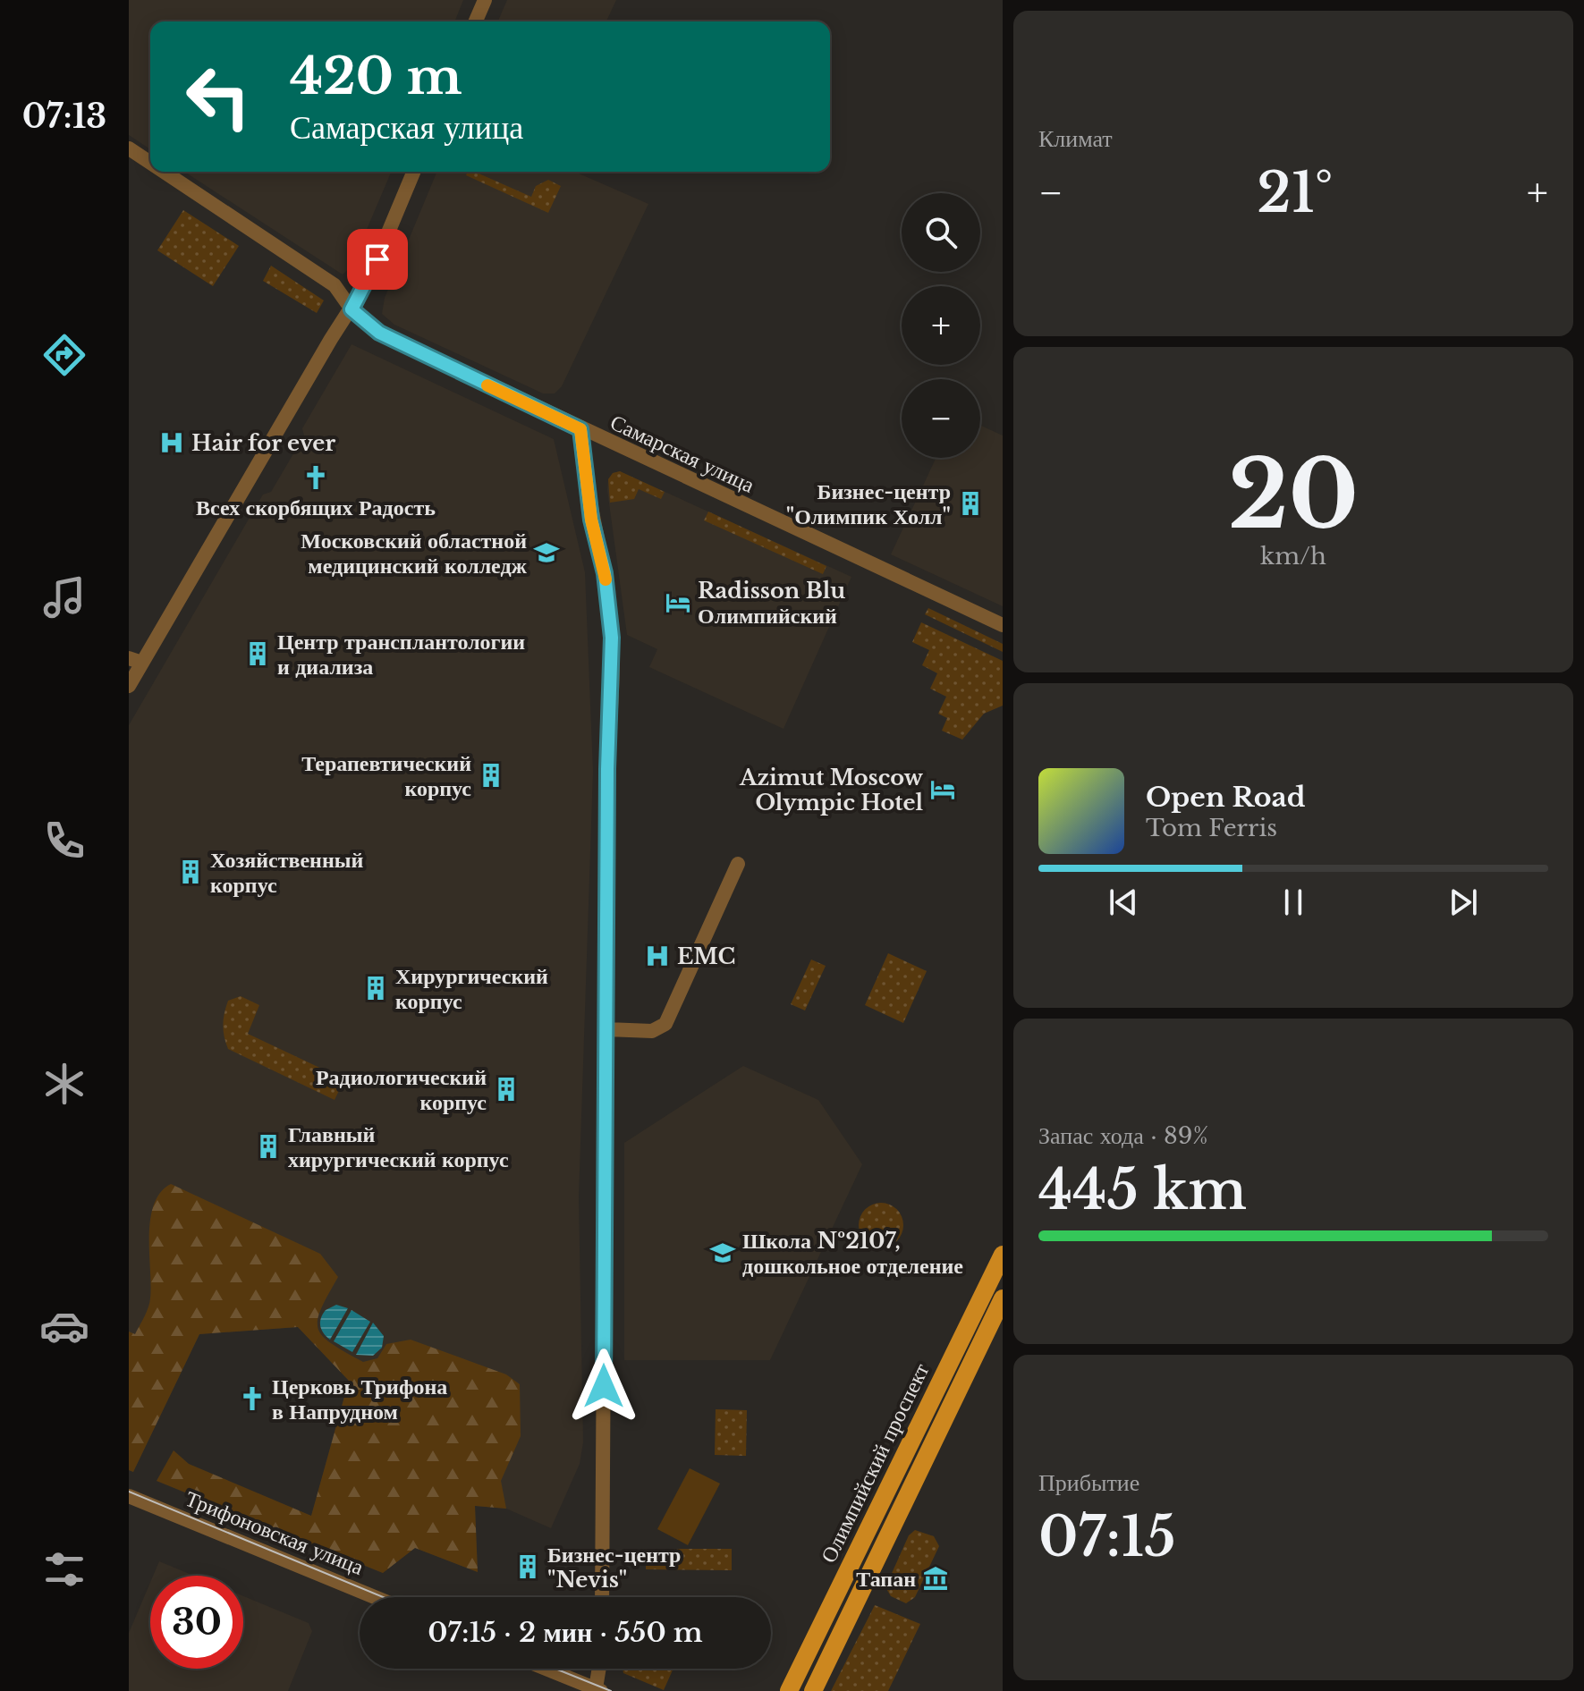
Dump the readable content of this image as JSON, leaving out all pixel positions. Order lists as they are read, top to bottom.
{
  "streets": {
    "main road": ["Олимпийский проспект"],
    "street": ["Самарская улица", "Трифоновская улица"]
  },
  "places": {
    "hospital": ["Hair for ever", "EMC"],
    "church": ["Всех скорбящих Радость", "Церковь Трифона в Напрудном"],
    "building": [
      "Бизнес-центр \"Олимпик Холл\"",
      "Центр трансплантологии и диализа",
      "Терапевтический корпус",
      "Хозяйственный корпус",
      "Хирургический корпус",
      "Радиологический корпус",
      "Главный хирургический корпус",
      "Бизнес-центр \"Nevis\""
    ],
    "school or university": ["Московский областной медицинский колледж", "Школа №2107, дошкольное отделение"],
    "hotel": ["Radisson Blu Олимпийский", "Azimut Moscow Olympic Hotel"],
    "museum": ["Тапан"]
  },
  "page": {
    "tabs": "07:13",
    "tile": [
      "Климат",
      ["20", "km/h"],
      ["Запас хода · 89%", "445 km"],
      ["Прибытие", "07:15"]
    ],
    "turn": ["420 m", "Самарская улица"],
    "heat": ["−", "21°", "+"],
    "map_buttons": ["+", "−"],
    "song": ["Open Road", "Tom Ferris"],
    "limit": "30",
    "trip": "07:15 · 2 мин · 550 m"
  }
}
